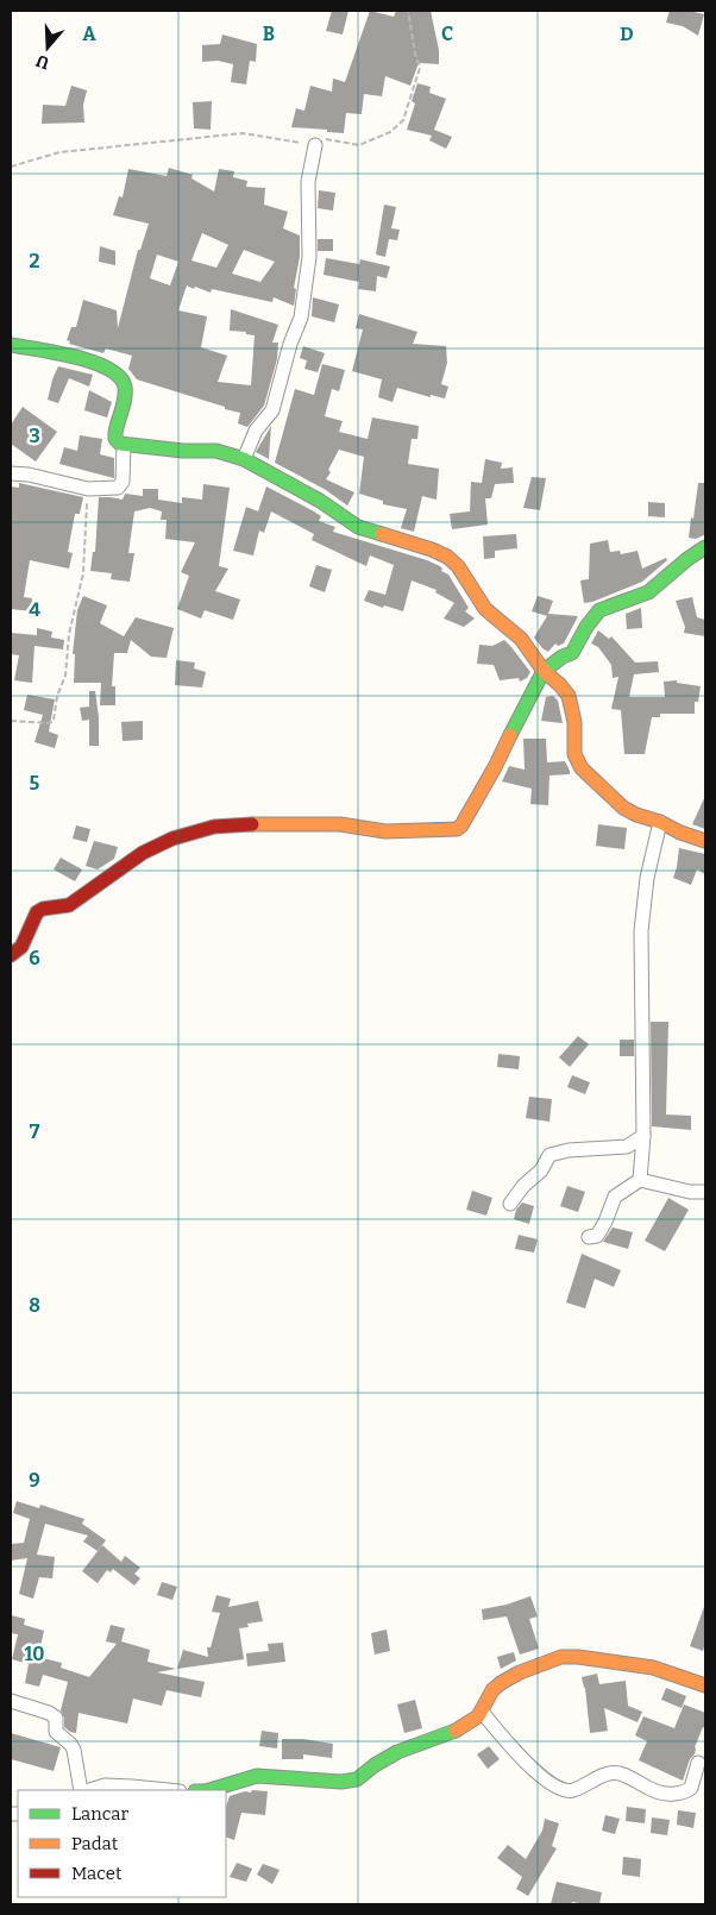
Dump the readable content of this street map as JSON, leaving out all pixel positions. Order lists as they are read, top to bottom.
{
  "legend": ["Lancar", "Padat", "Macet"],
  "north": "bottom",
  "grid": {
    "columns": [
      "A",
      "B",
      "C",
      "D"
    ],
    "rows": [
      "2",
      "3",
      "4",
      "5",
      "6",
      "7",
      "8",
      "9",
      "10"
    ]
  }
}
